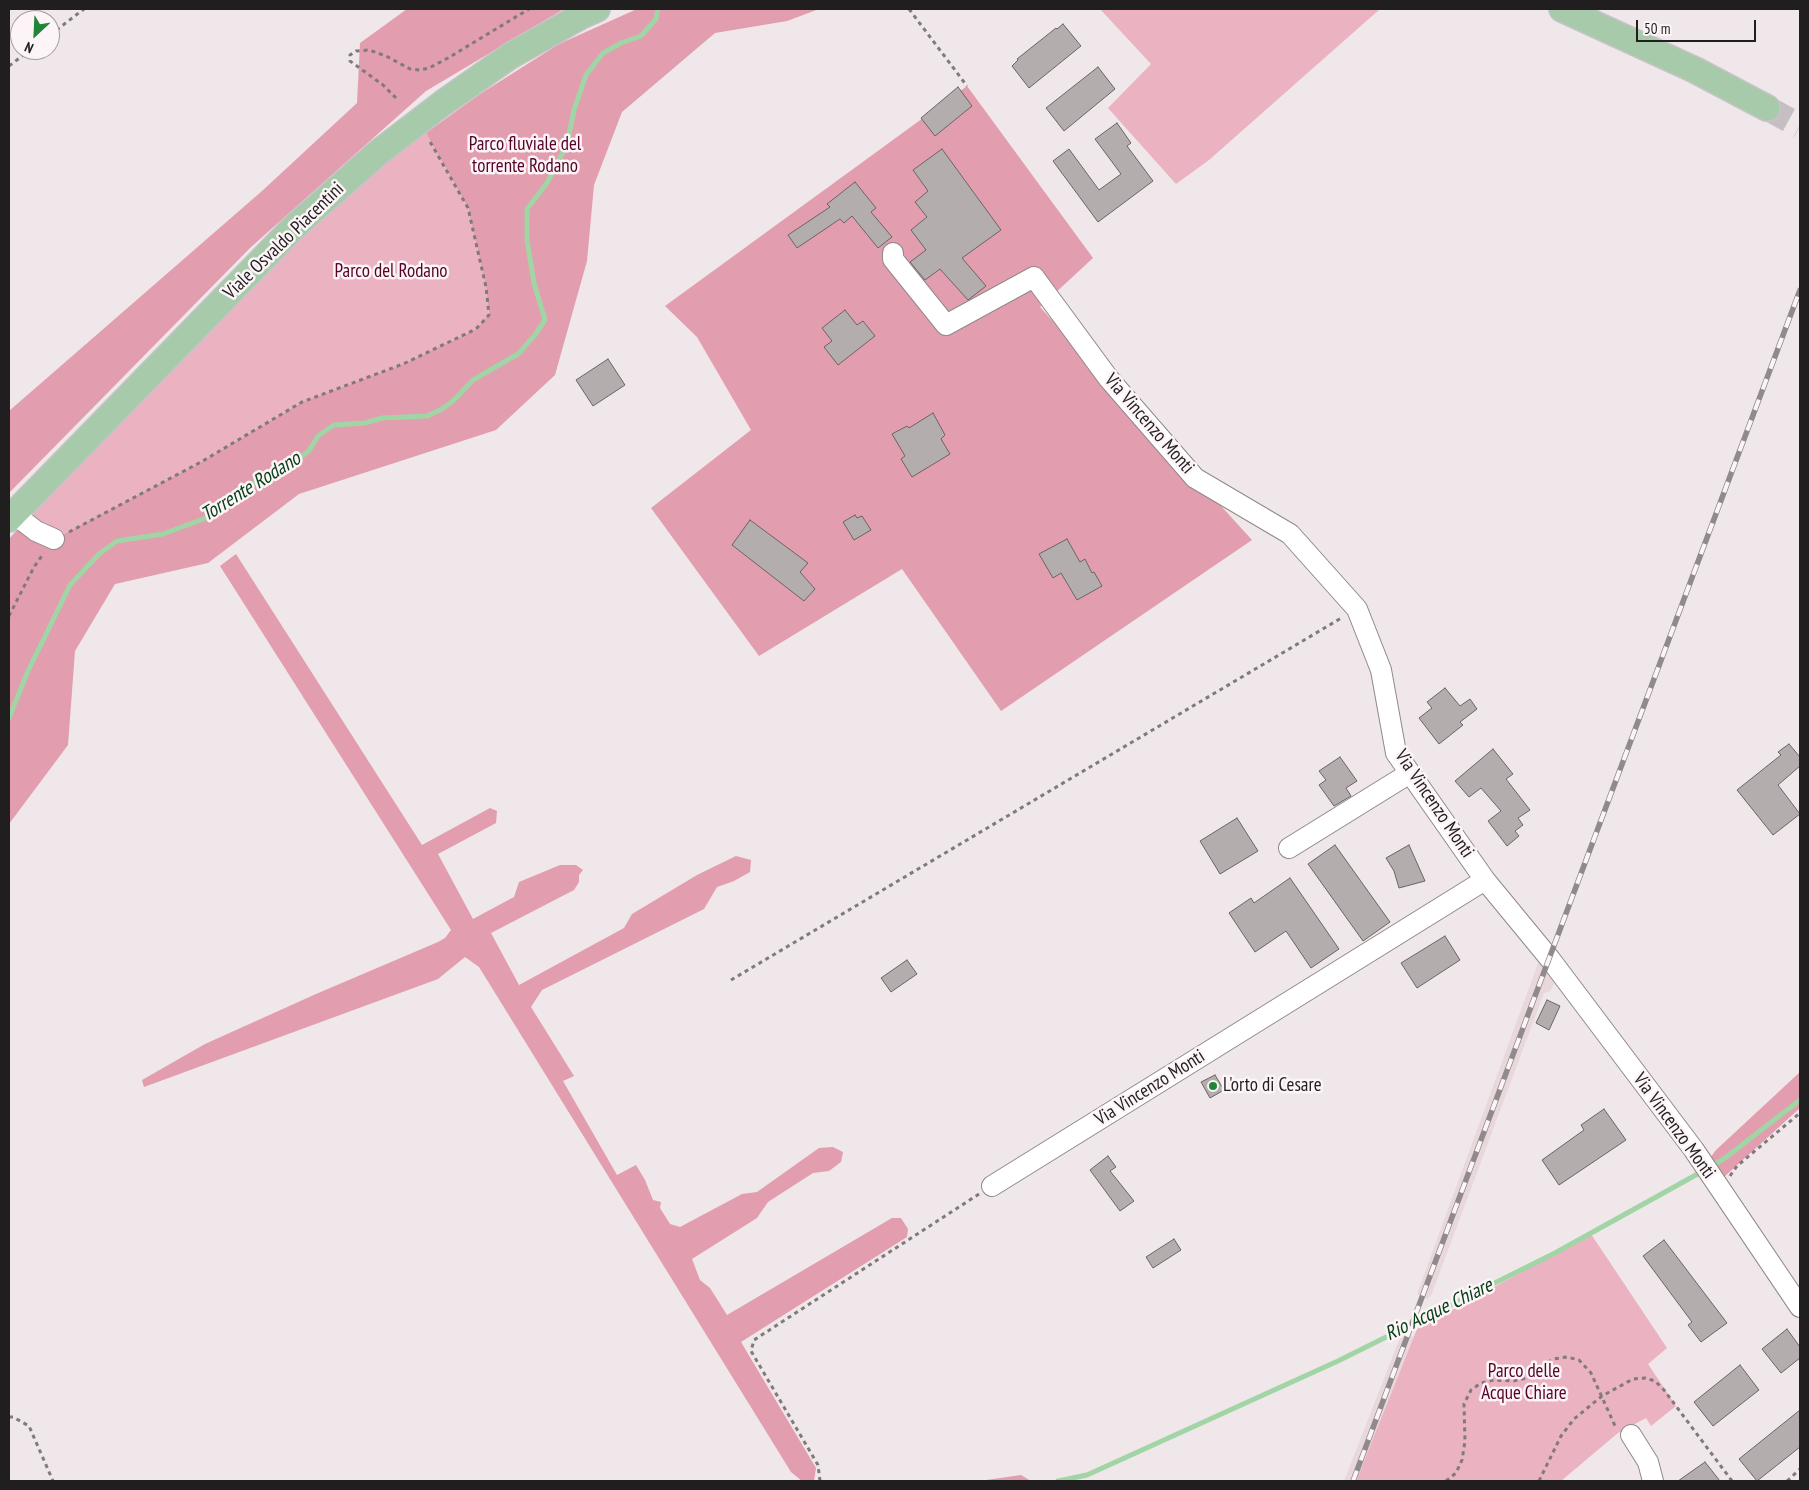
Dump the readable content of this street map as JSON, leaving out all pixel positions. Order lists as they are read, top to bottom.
{
  "streets": {
    "main road": ["Viale Osvaldo Piacentini"],
    "street": ["Via Vincenzo Monti"]
  },
  "water": ["Torrente Rodano", "Rio Acque Chiare"],
  "parks": ["Parco fluviale del torrente Rodano", "Parco del Rodano", "Parco delle Acque Chiare"],
  "places": ["L'orto di Cesare"],
  "scale_bar": "50 m",
  "north": "bottom left"
}
